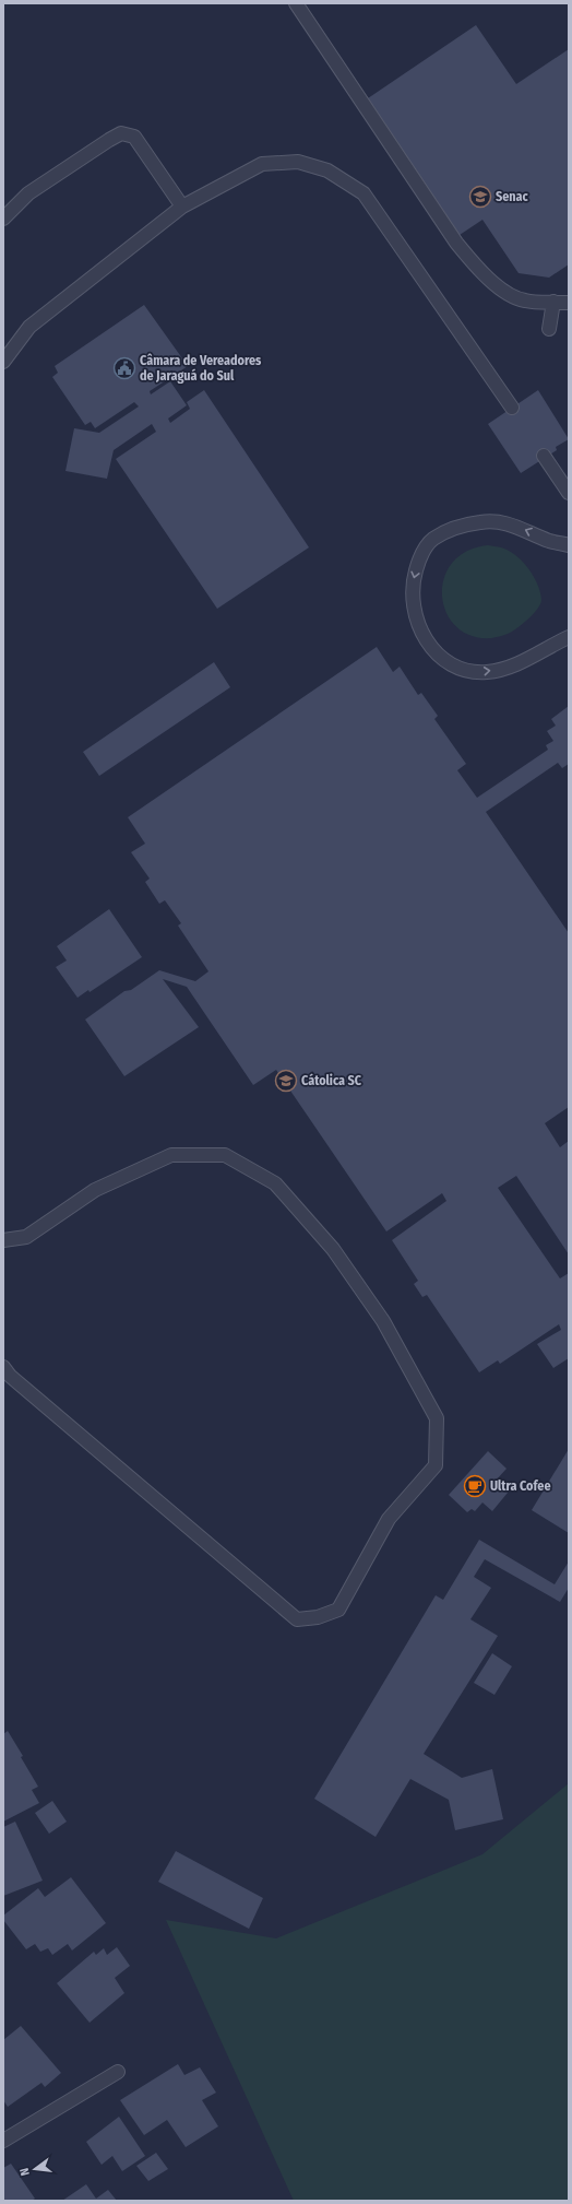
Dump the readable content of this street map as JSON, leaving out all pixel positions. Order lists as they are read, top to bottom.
{
  "places": {
    "school or university": ["Senac", "Cátolica SC"],
    "public building": ["Câmara de Vereadores de Jaraguá do Sul"],
    "cafe": ["Ultra Cofee"]
  },
  "north": "left"
}
